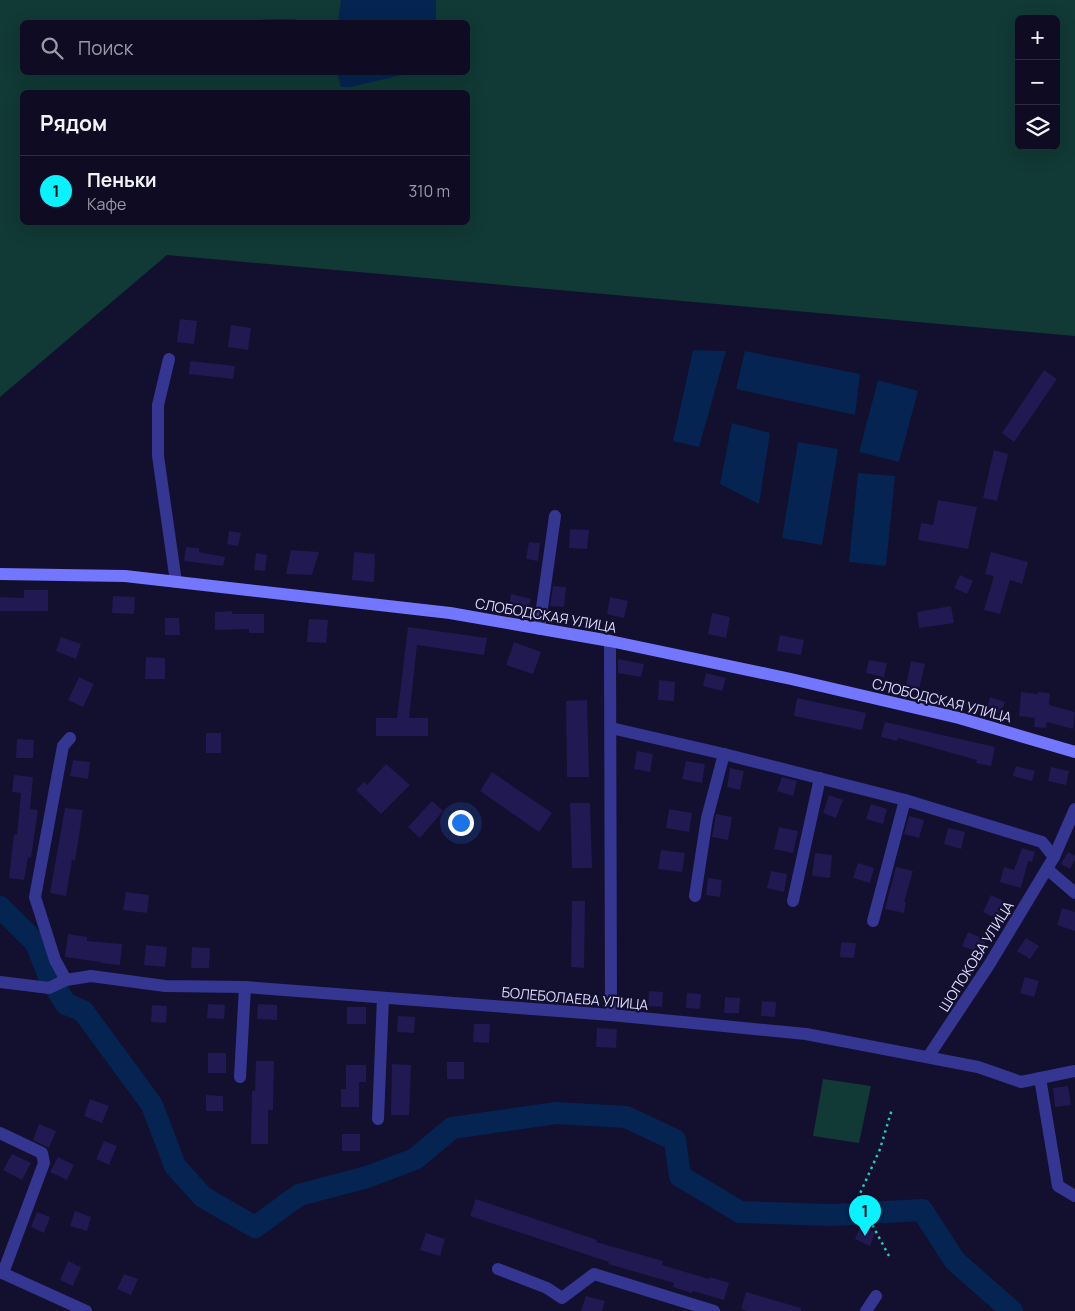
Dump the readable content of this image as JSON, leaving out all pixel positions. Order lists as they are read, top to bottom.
{
  "streets": {
    "street": ["СЛОБОДСКАЯ УЛИЦА", "ШОПОКОВА УЛИЦА", "БОЛЕБОЛАЕВА УЛИЦА"]
  },
  "crossings": [
    ["ШОПОКОВА УЛИЦА", "БОЛЕБОЛАЕВА УЛИЦА"]
  ],
  "page": {
    "map_buttons": ["+", "−"],
    "search": "Поиск",
    "heading": "Рядом",
    "list": [
      {
        "mark": "1",
        "name": "Пеньки",
        "note": "Кафе",
        "value": "310 m"
      }
    ],
    "pins": "1"
  }
}
